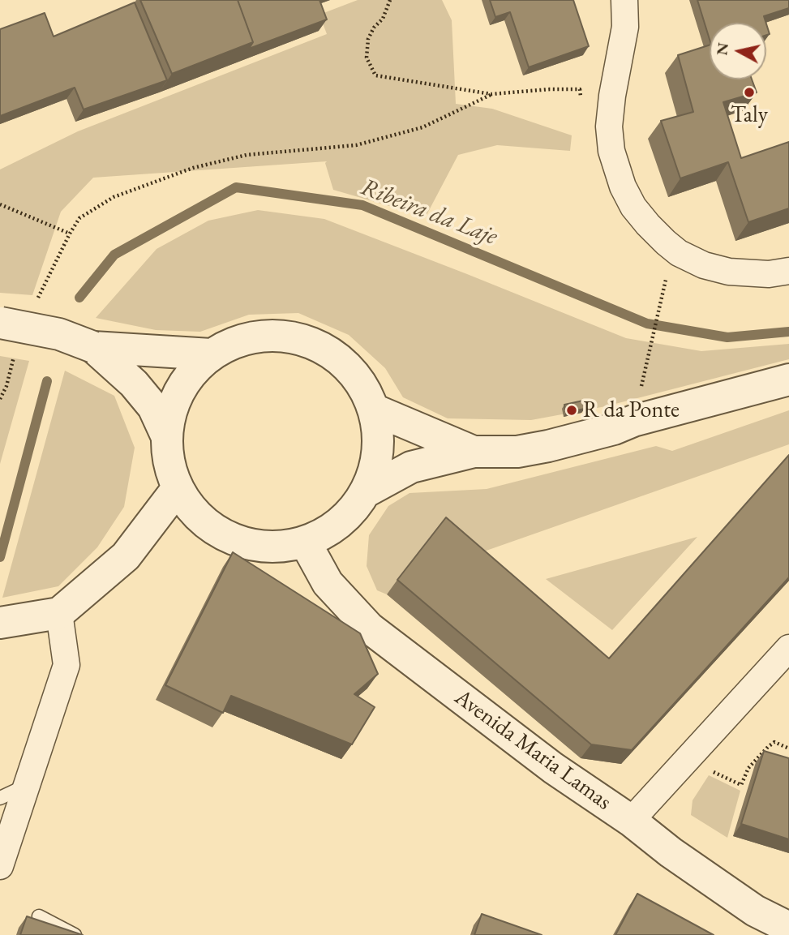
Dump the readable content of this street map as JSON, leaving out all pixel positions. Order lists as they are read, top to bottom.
{
  "streets": {
    "street": ["Avenida Maria Lamas"]
  },
  "water": ["Ribeira da Laje"],
  "places": ["Taly", "R da Ponte"],
  "north": "left"
}
